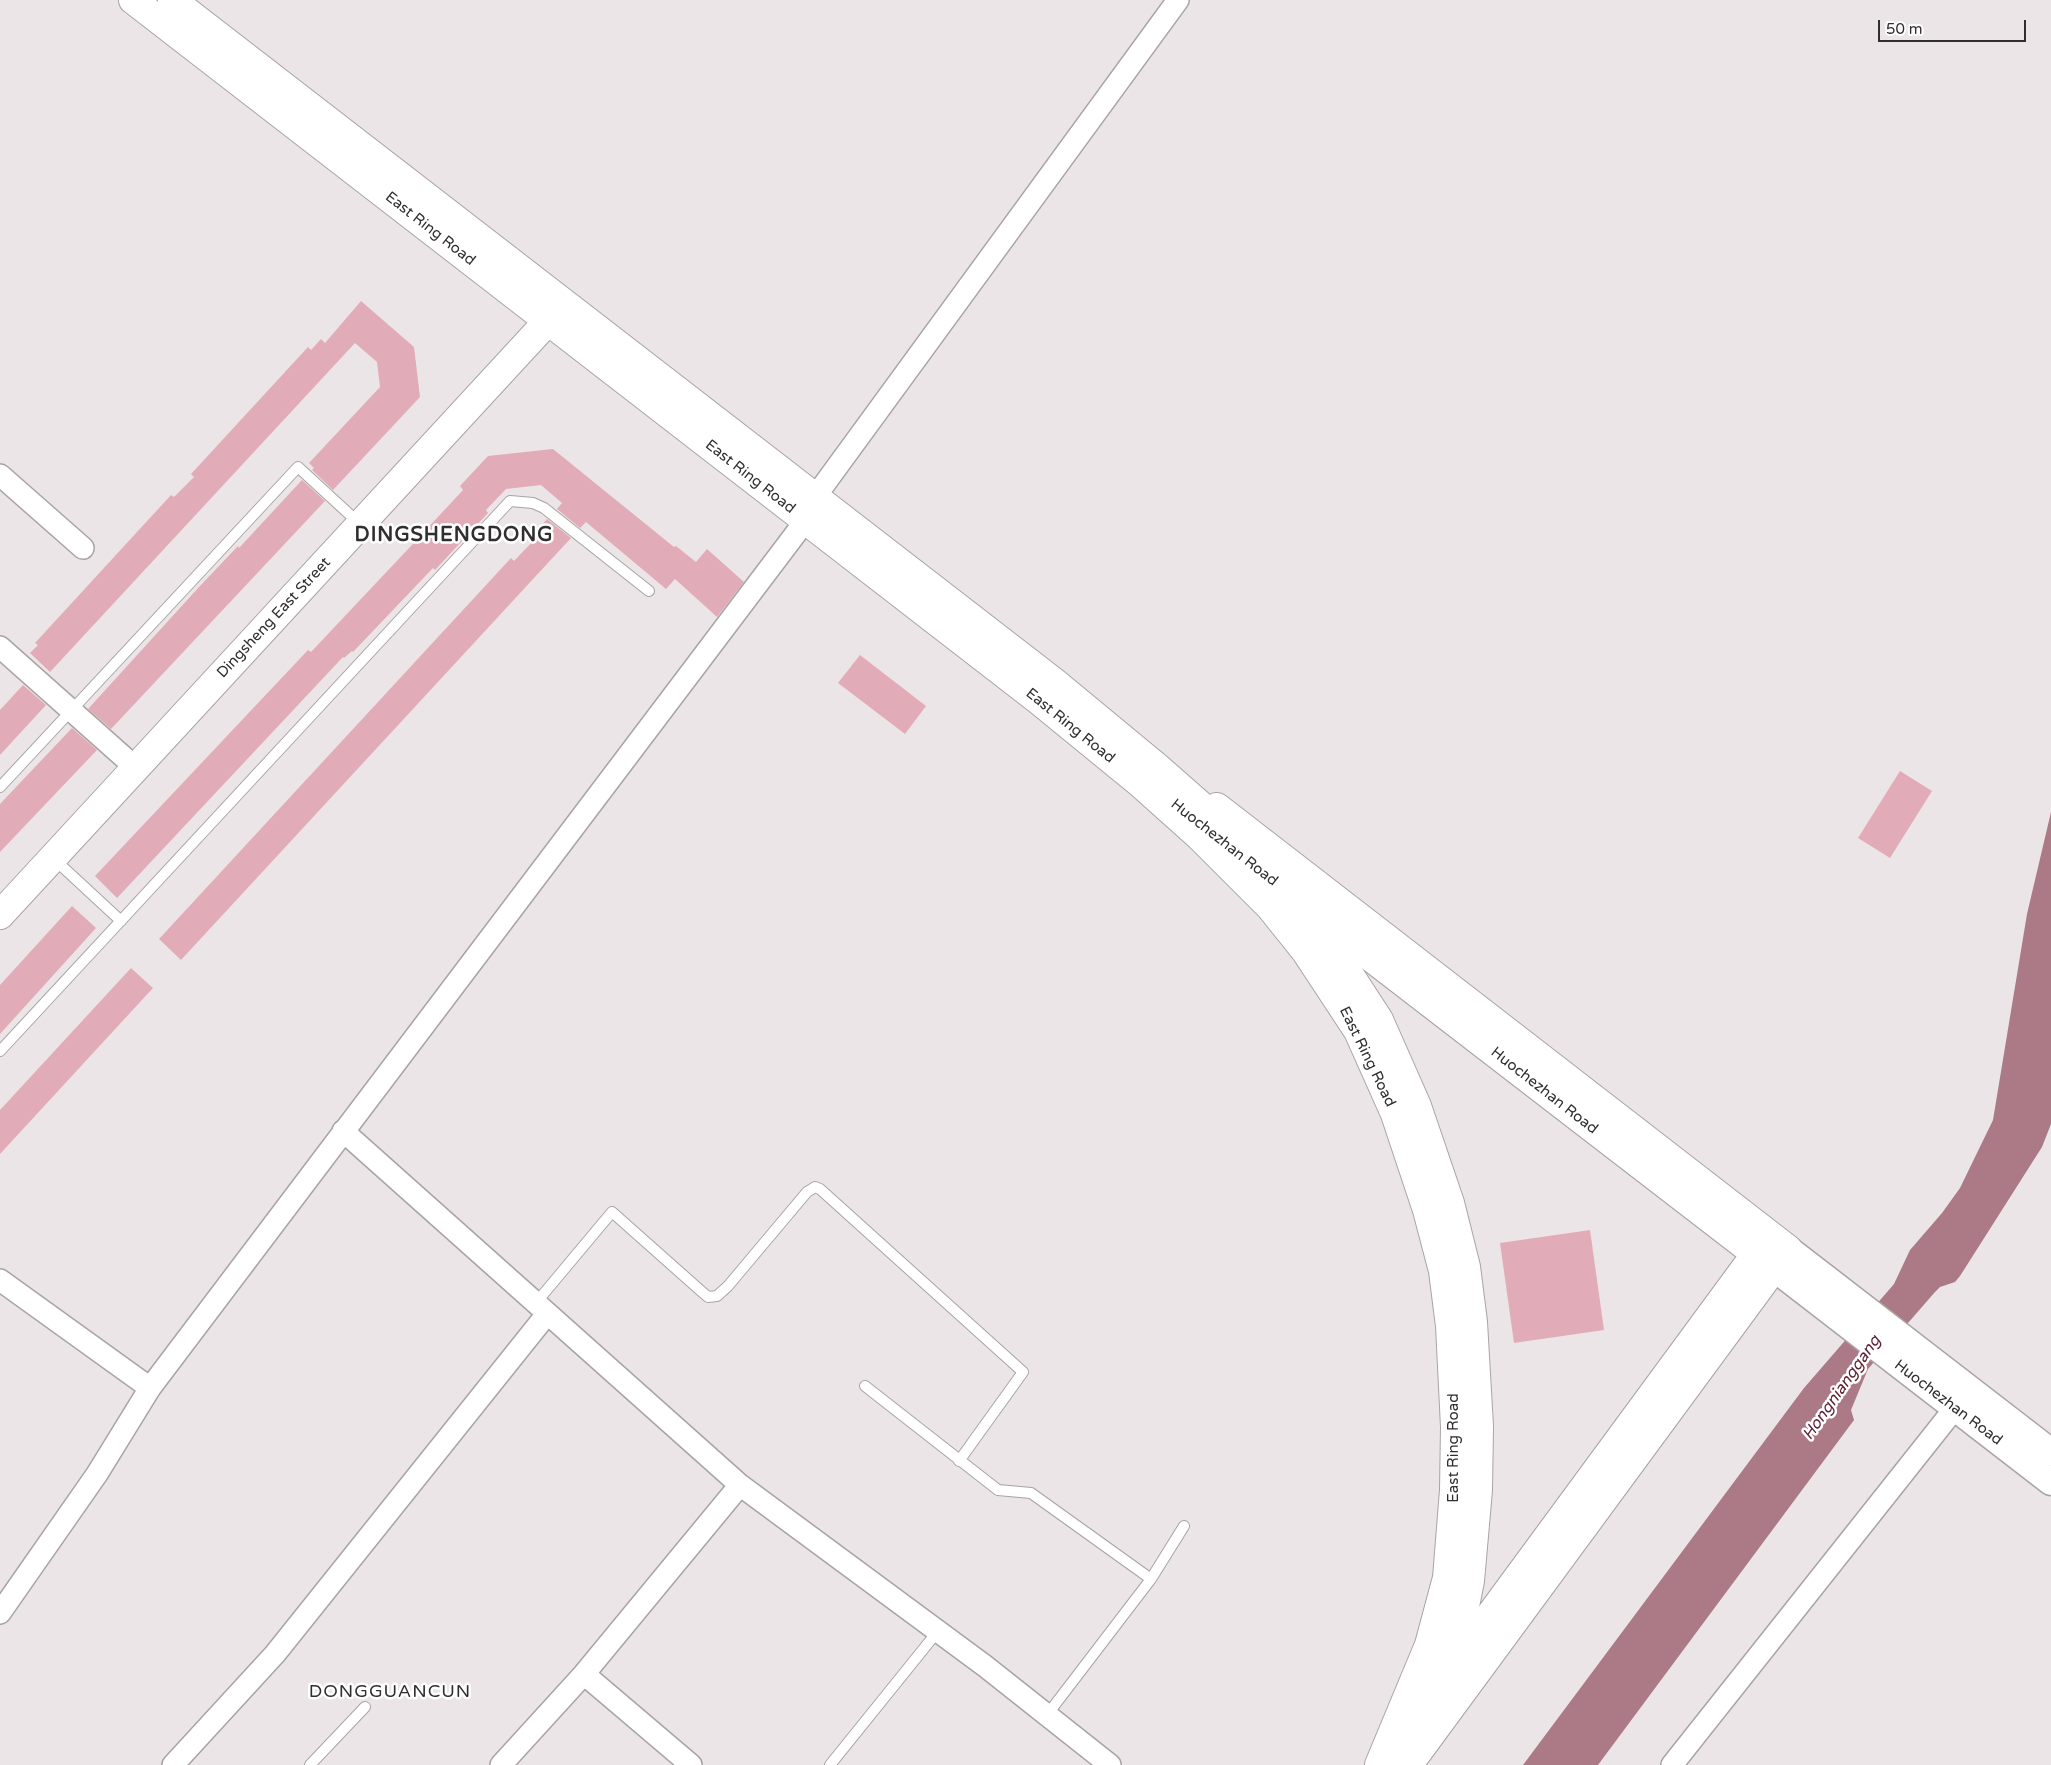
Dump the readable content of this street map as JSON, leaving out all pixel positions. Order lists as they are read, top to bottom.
{
  "streets": {
    "main road": ["East Ring Road", "Dingsheng East Street", "Huochezhan Road"]
  },
  "crossings": [
    ["East Ring Road", "Dingsheng East Street"],
    ["East Ring Road", "Huochezhan Road"]
  ],
  "districts": ["DINGSHENGDONG", "DONGGUANCUN"],
  "water": ["Hongnianggang"],
  "scale_bar": "50 m"
}
